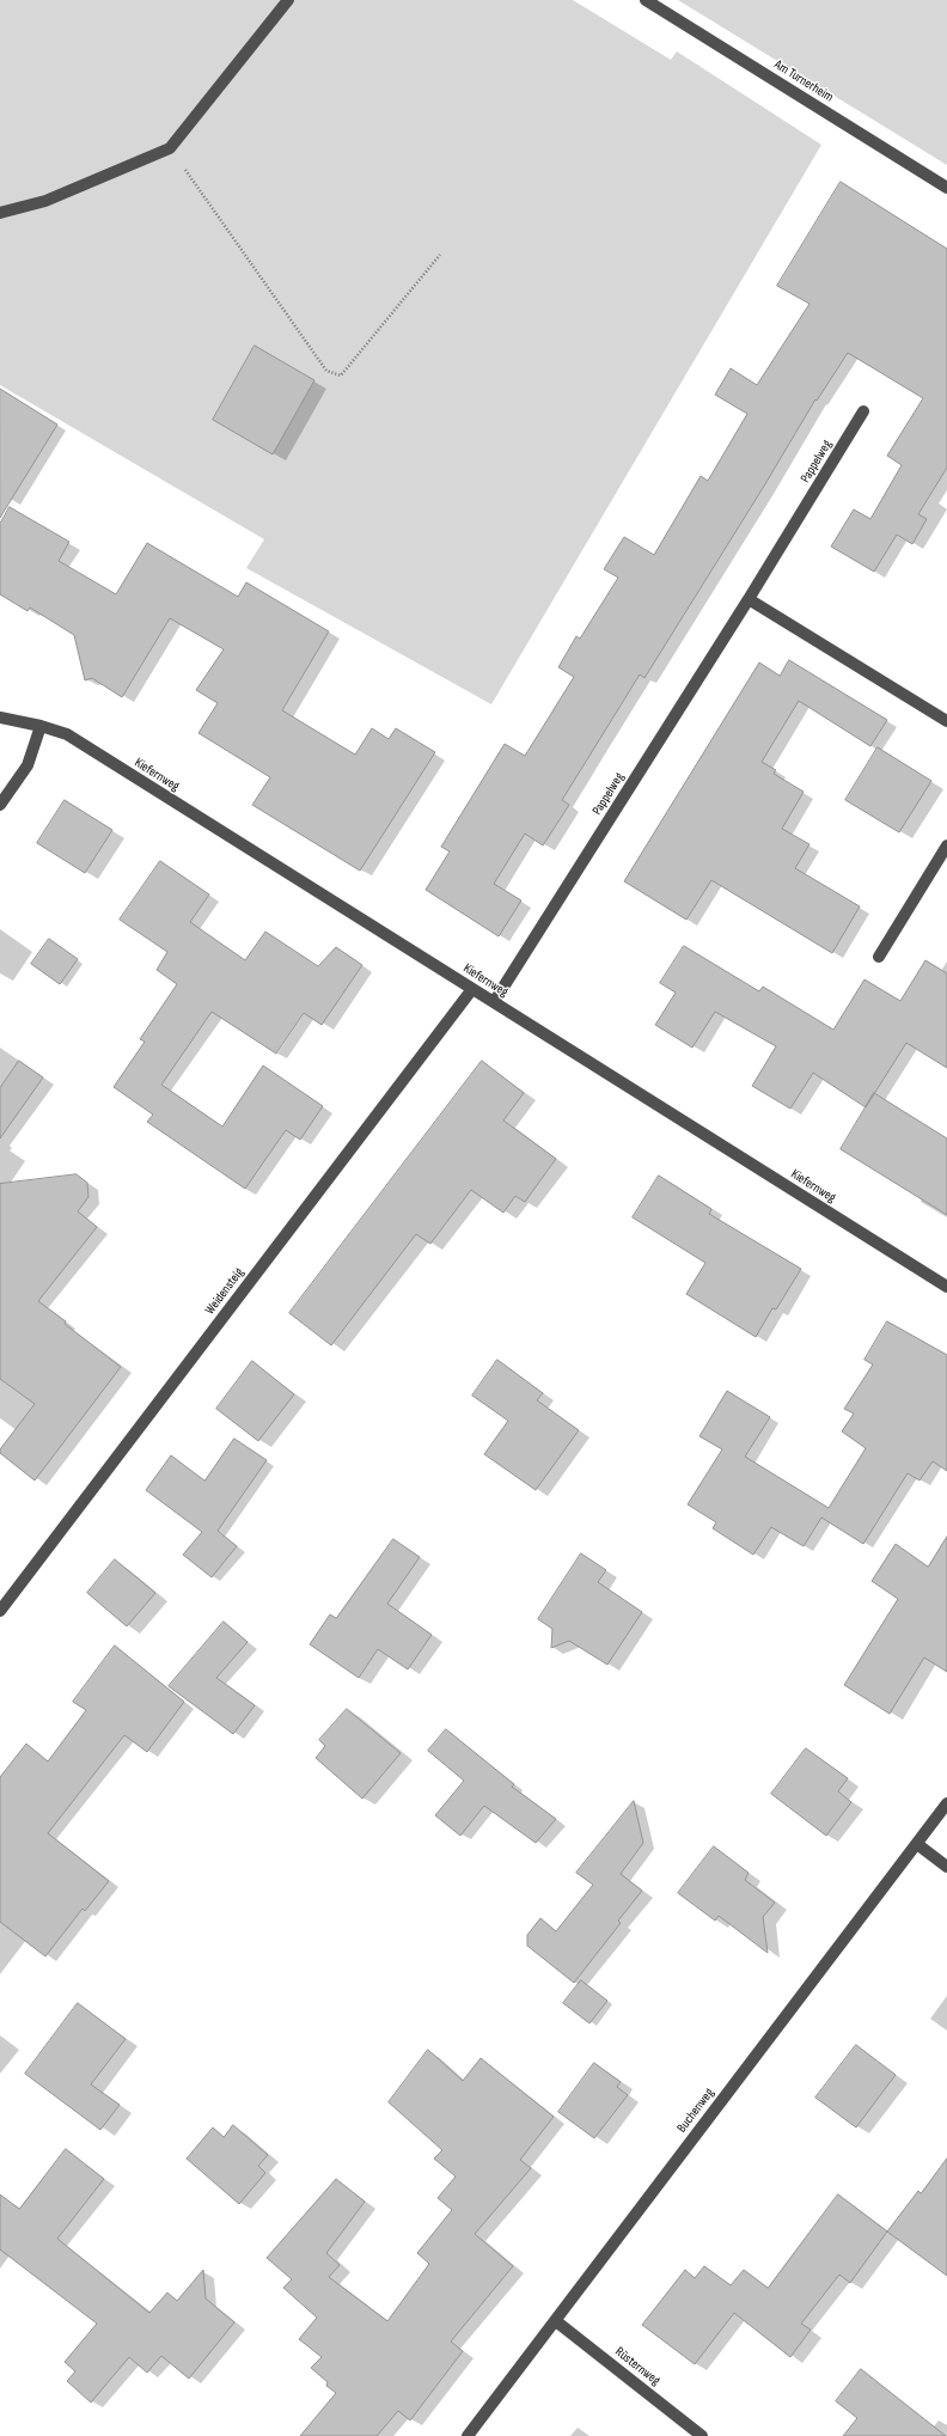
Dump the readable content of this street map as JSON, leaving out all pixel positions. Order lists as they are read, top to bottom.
{
  "streets": {
    "street": [
      "Am Turnerheim",
      "Pappelweg",
      "Kiefernweg",
      "Weidensteig",
      "Buchenweg",
      "Rüsternweg"
    ]
  },
  "crossings": [
    ["Pappelweg", "Kiefernweg"],
    ["Kiefernweg", "Weidensteig"],
    ["Buchenweg", "Rüsternweg"]
  ]
}
